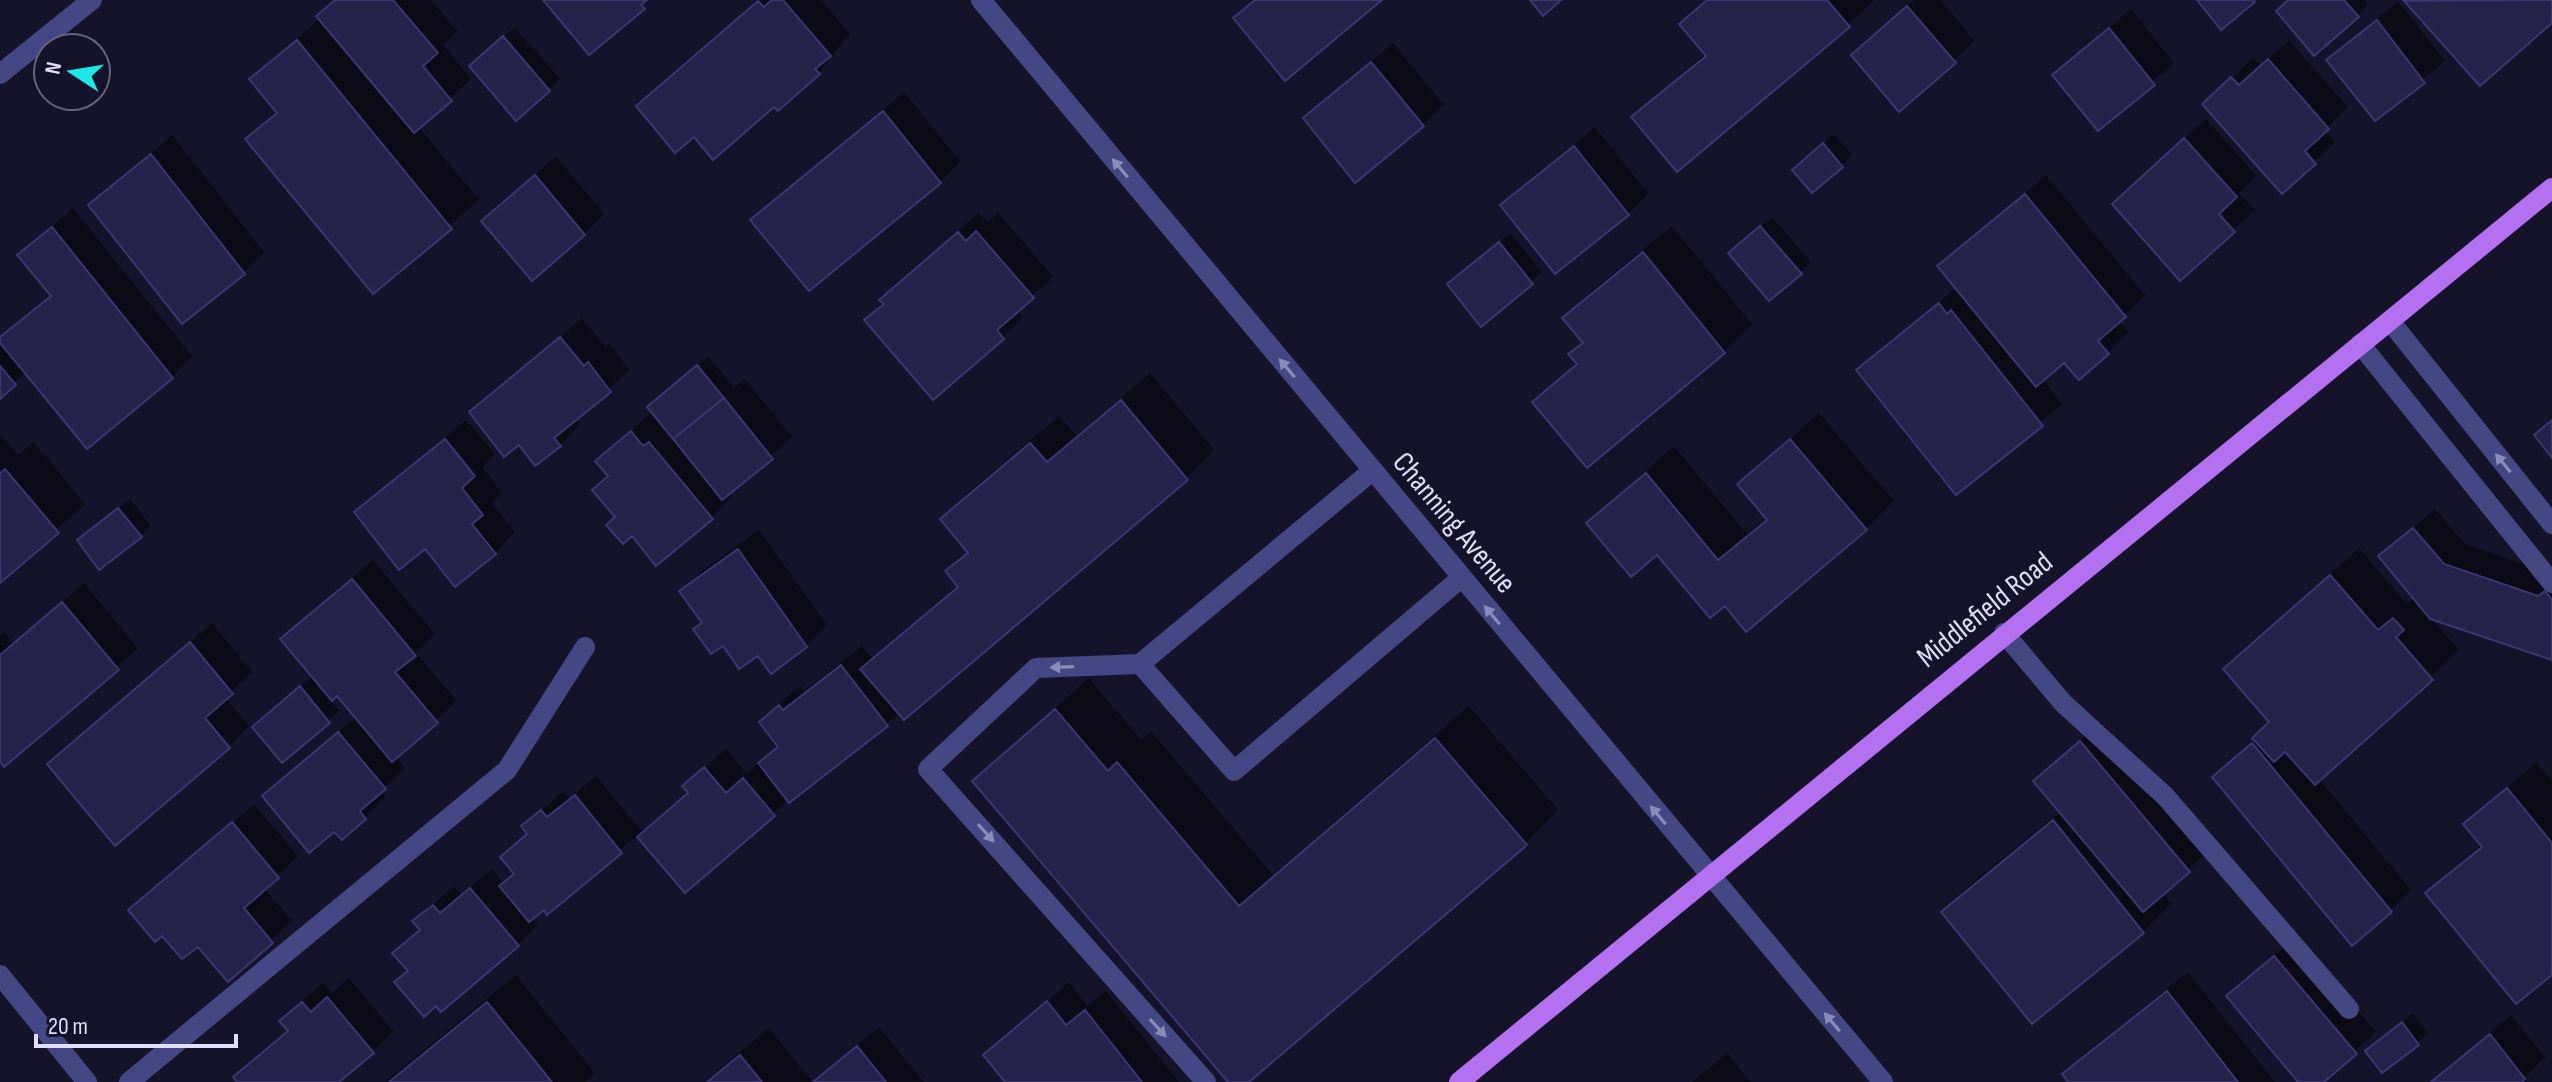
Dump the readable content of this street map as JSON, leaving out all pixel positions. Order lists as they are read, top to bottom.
{
  "streets": {
    "main road": ["Middlefield Road"],
    "street": ["Channing Avenue"]
  },
  "crossings": [
    ["Channing Avenue", "Middlefield Road"]
  ],
  "one_way": ["Channing Avenue"],
  "scale_bar": "20 m",
  "north": "left"
}
